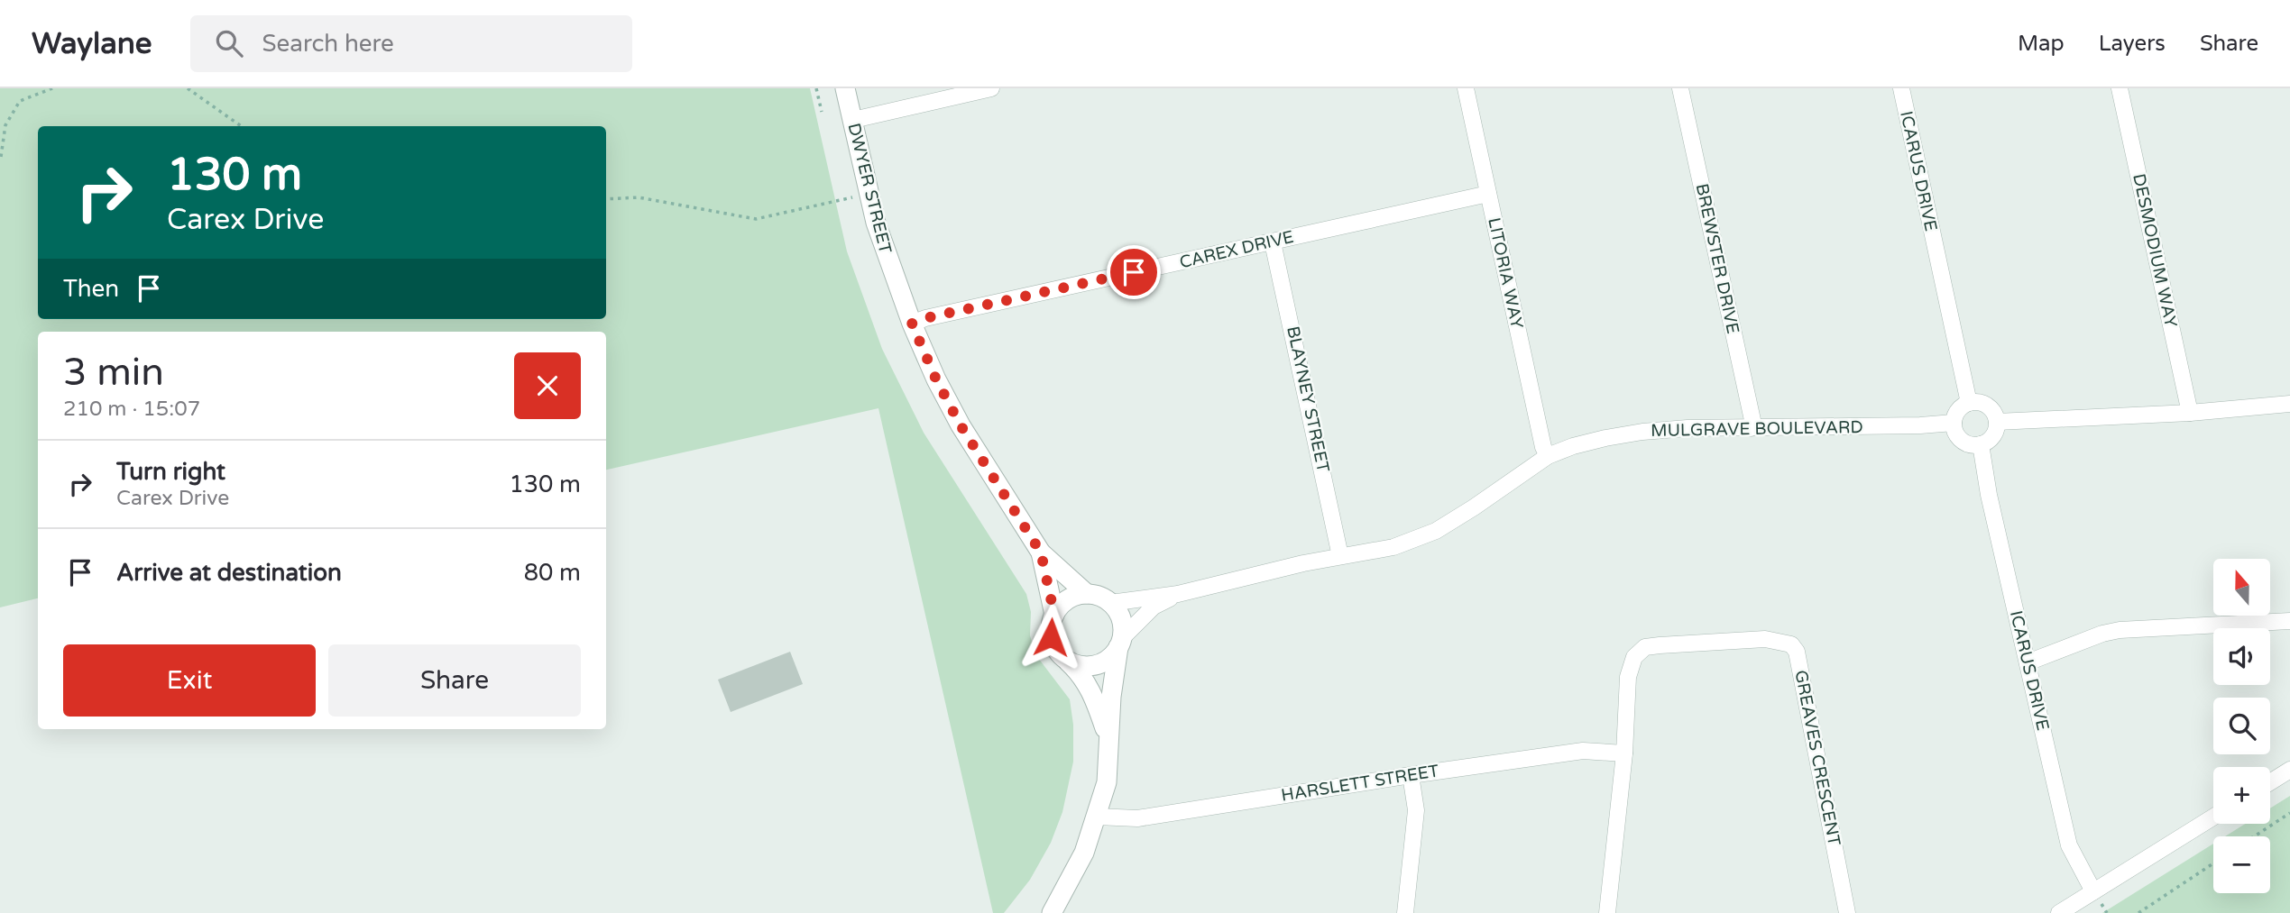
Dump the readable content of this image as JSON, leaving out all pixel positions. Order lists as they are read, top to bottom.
{
  "streets": {
    "street": [
      "ICARUS DRIVE",
      "DWYER STREET",
      "CAREX DRIVE",
      "DESMODIUM WAY",
      "BREWSTER DRIVE",
      "LITORIA WAY",
      "BLAYNEY STREET",
      "MULGRAVE BOULEVARD",
      "GREAVES CRESCENT",
      "HARSLETT STREET"
    ]
  },
  "crossings": [
    ["ICARUS DRIVE", "MULGRAVE BOULEVARD"],
    ["DWYER STREET", "CAREX DRIVE"],
    ["DWYER STREET", "MULGRAVE BOULEVARD"],
    ["CAREX DRIVE", "LITORIA WAY"],
    ["CAREX DRIVE", "BLAYNEY STREET"],
    ["BREWSTER DRIVE", "MULGRAVE BOULEVARD"],
    ["LITORIA WAY", "MULGRAVE BOULEVARD"],
    ["BLAYNEY STREET", "MULGRAVE BOULEVARD"],
    ["GREAVES CRESCENT", "HARSLETT STREET"]
  ],
  "north": "top",
  "page": {
    "header": "Waylane",
    "search": "Search here",
    "nav": ["Map", "Layers", "Share"],
    "turn": ["130 m", "Carex Drive"],
    "then": "Then",
    "heading": ["3 min", "210 m · 15:07"],
    "list": [
      {
        "name": "Turn right",
        "note": "Carex Drive",
        "value": "130 m"
      },
      {
        "name": "Arrive at destination",
        "value": "80 m"
      }
    ],
    "map_buttons": ["+", "−"],
    "buttons": ["Exit", "Share"]
  }
}
